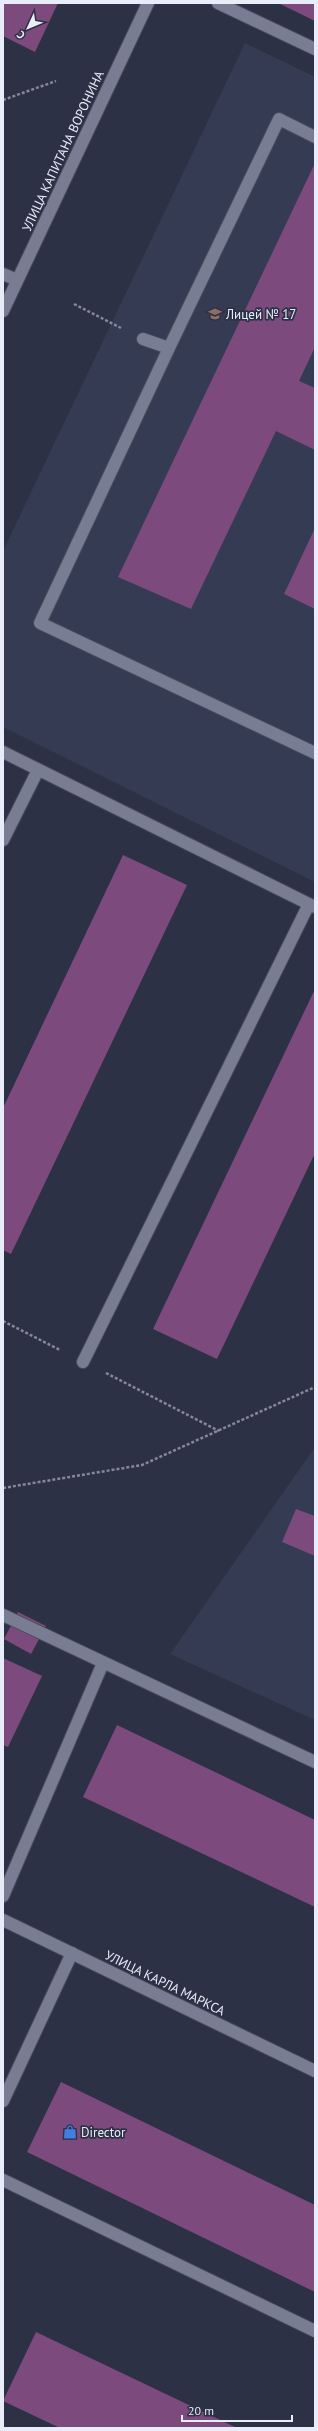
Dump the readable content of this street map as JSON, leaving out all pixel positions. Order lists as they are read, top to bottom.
{
  "streets": {
    "street": ["УЛИЦА КАПИТАНА ВОРОНИНА", "УЛИЦА КАРЛА МАРКСА"]
  },
  "places": {
    "school or university": ["Лицей № 17"],
    "shop": ["Director"]
  },
  "scale_bar": "20 m",
  "north": "bottom left"
}
